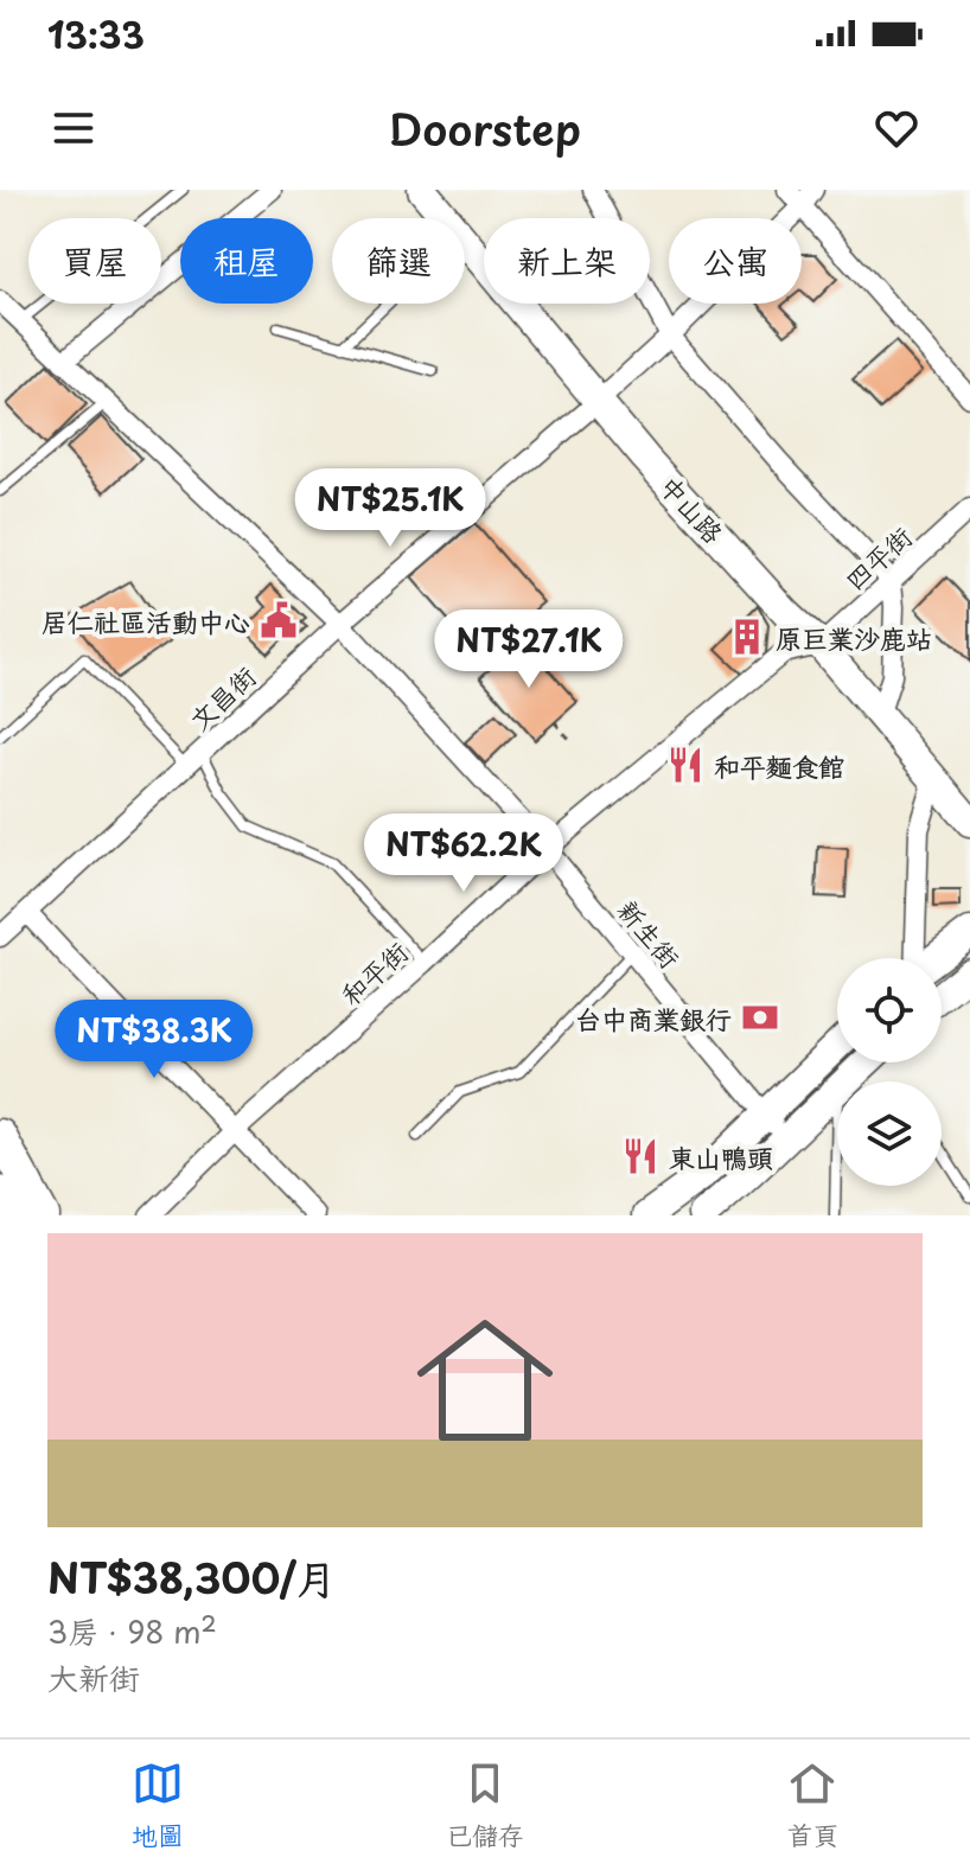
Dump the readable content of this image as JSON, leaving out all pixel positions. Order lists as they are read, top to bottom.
{
  "streets": {
    "street": [
      "中山路",
      "四平街",
      "文昌街",
      "新生街",
      "和平街"
    ]
  },
  "crossings": [
    ["中山路", "四平街"],
    ["中山路", "文昌街"],
    ["中山路", "和平街"],
    ["四平街", "和平街"],
    ["文昌街", "新生街"],
    ["新生街", "和平街"]
  ],
  "places": {
    "public building": ["居仁社區活動中心"],
    "building": ["原巨業沙鹿站"],
    "restaurant": ["和平麵食館", "東山鴨頭"],
    "bank": ["台中商業銀行"]
  },
  "page": {
    "status": "13:33",
    "header": "Doorstep",
    "chip": [
      "買屋",
      "租屋",
      "篩選",
      "新上架",
      "公寓"
    ],
    "price": [
      "NT$25.1K",
      "NT$27.1K",
      "NT$62.2K",
      "NT$38.3K"
    ],
    "list": [
      {
        "name": "NT$38,300/月",
        "note": "3房 · 98 m² · 大新街"
      }
    ],
    "tabs": ["地圖", "已儲存", "首頁"]
  }
}
